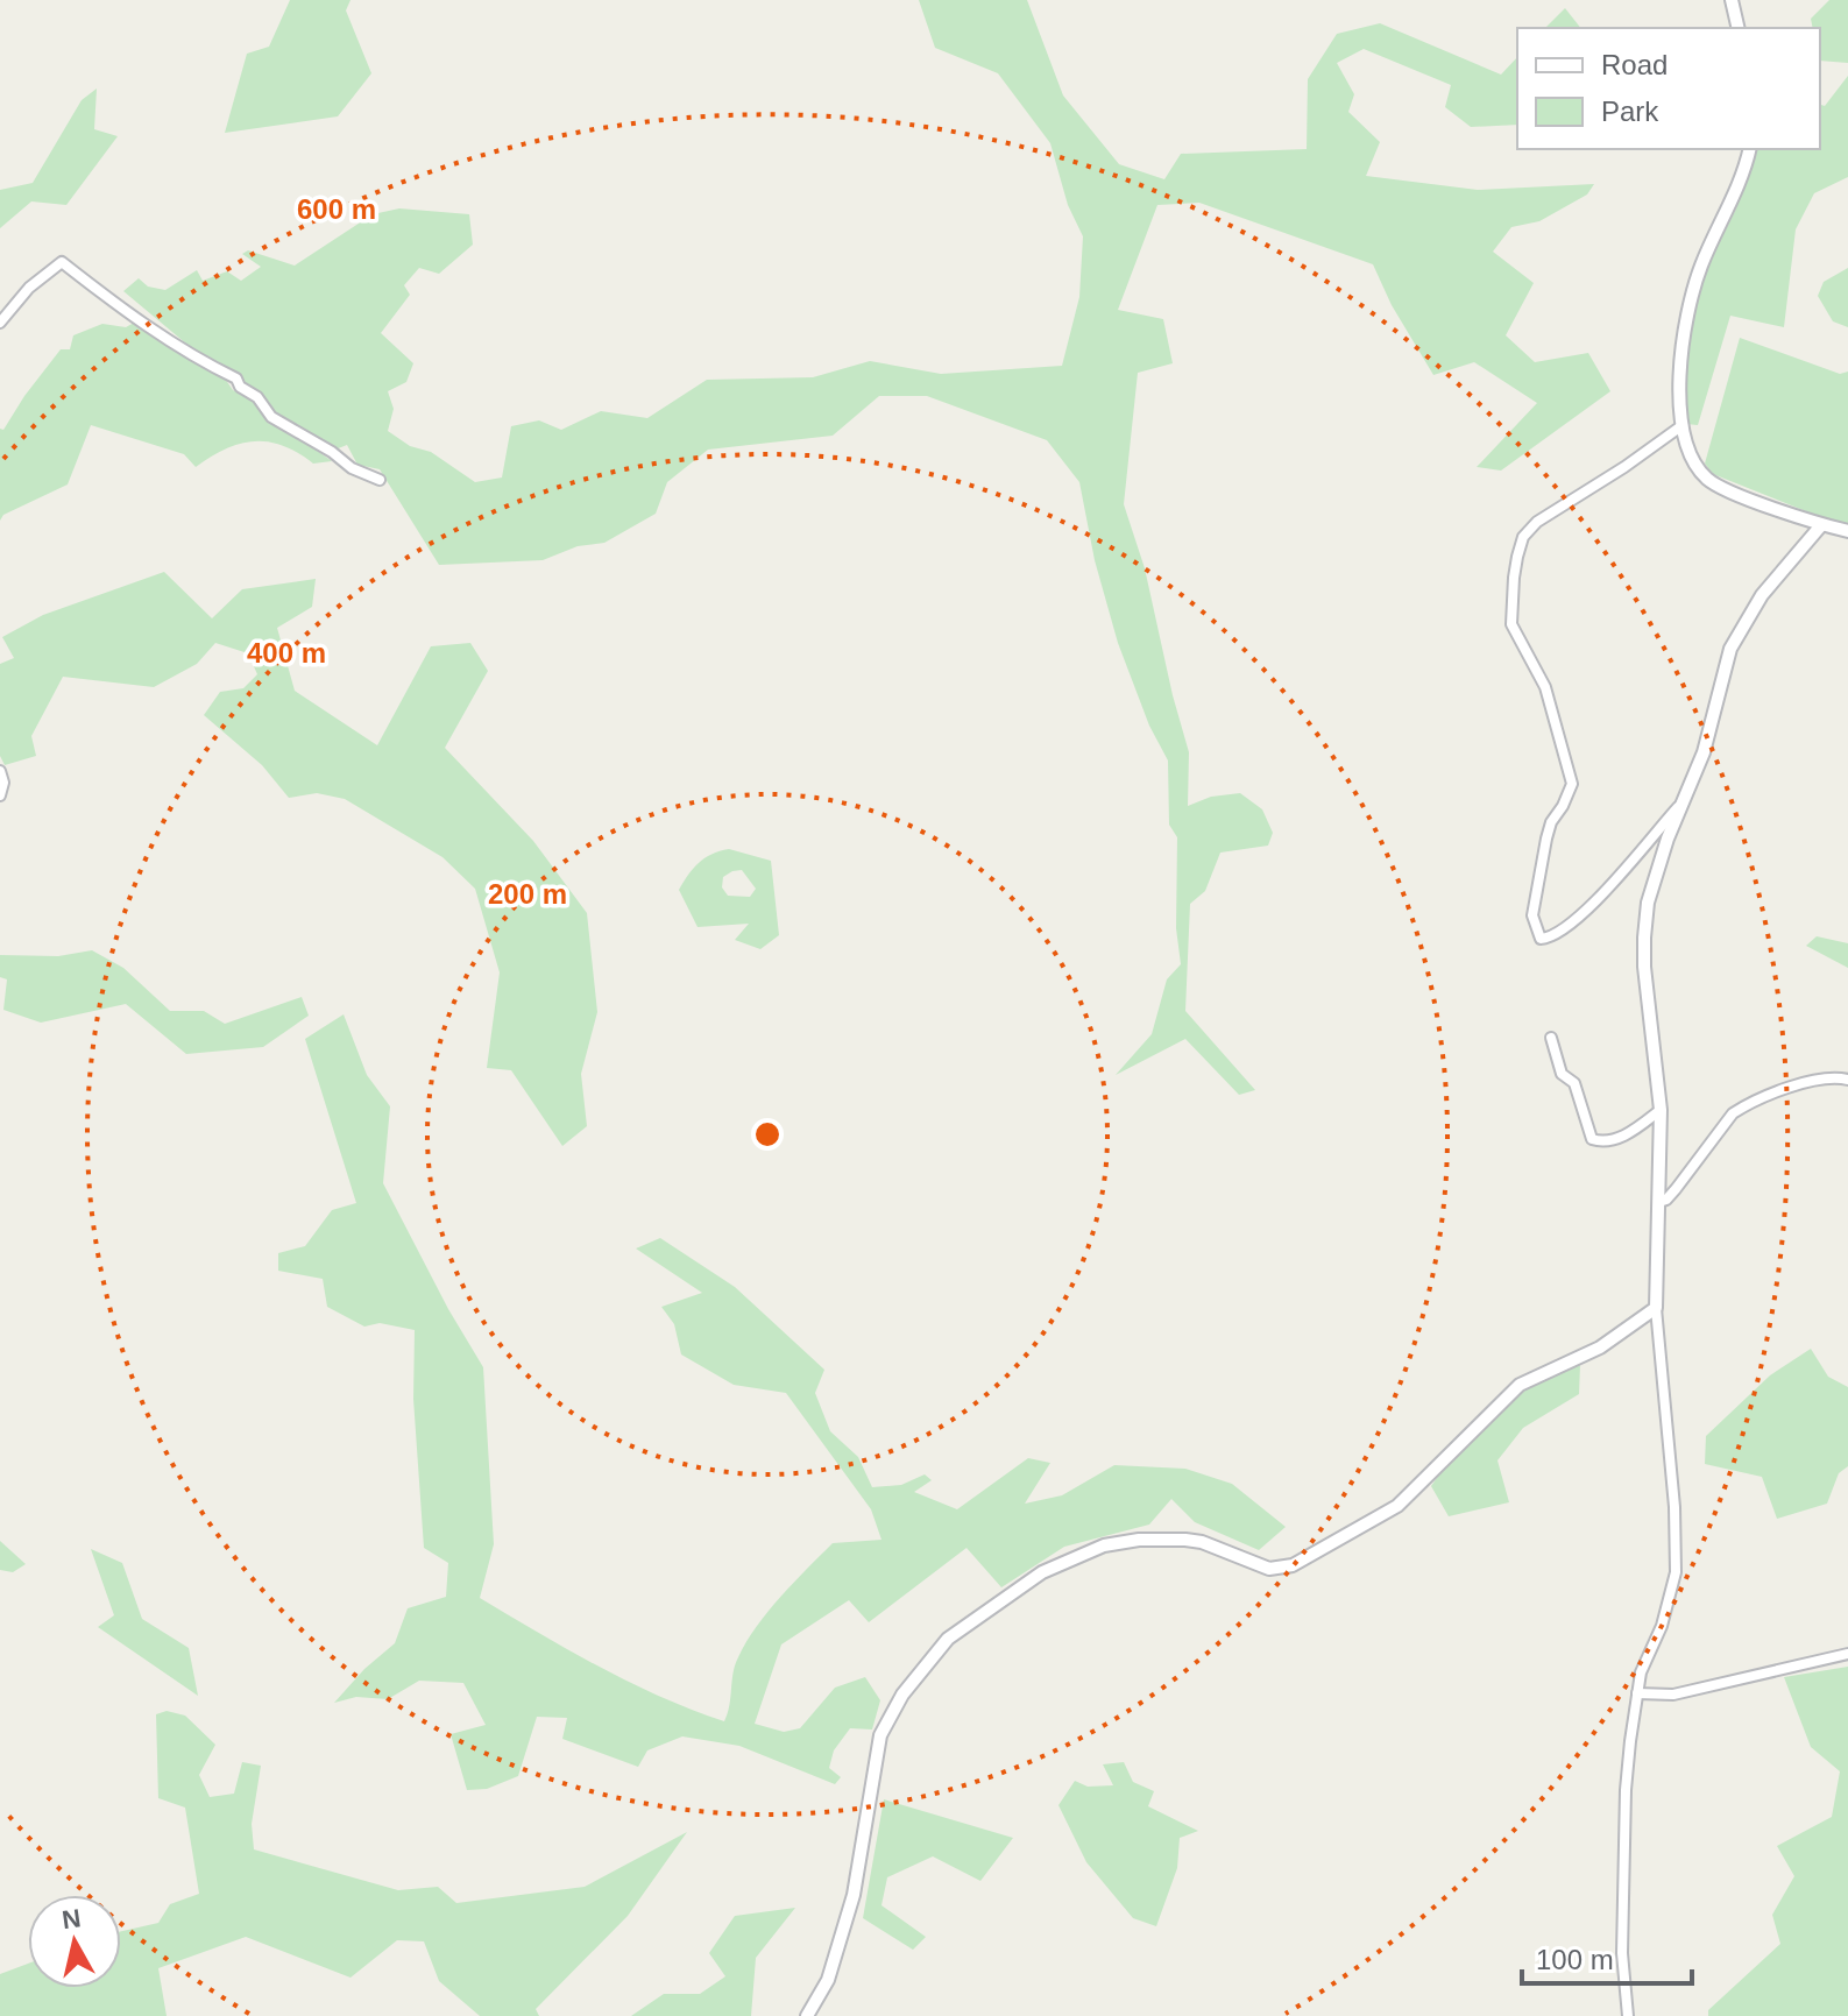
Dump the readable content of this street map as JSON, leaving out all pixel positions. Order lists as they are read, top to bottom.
{
  "legend": ["Road", "Park"],
  "scale_bar": "100 m",
  "north": "top",
  "rings": ["600 m", "400 m", "200 m"]
}
